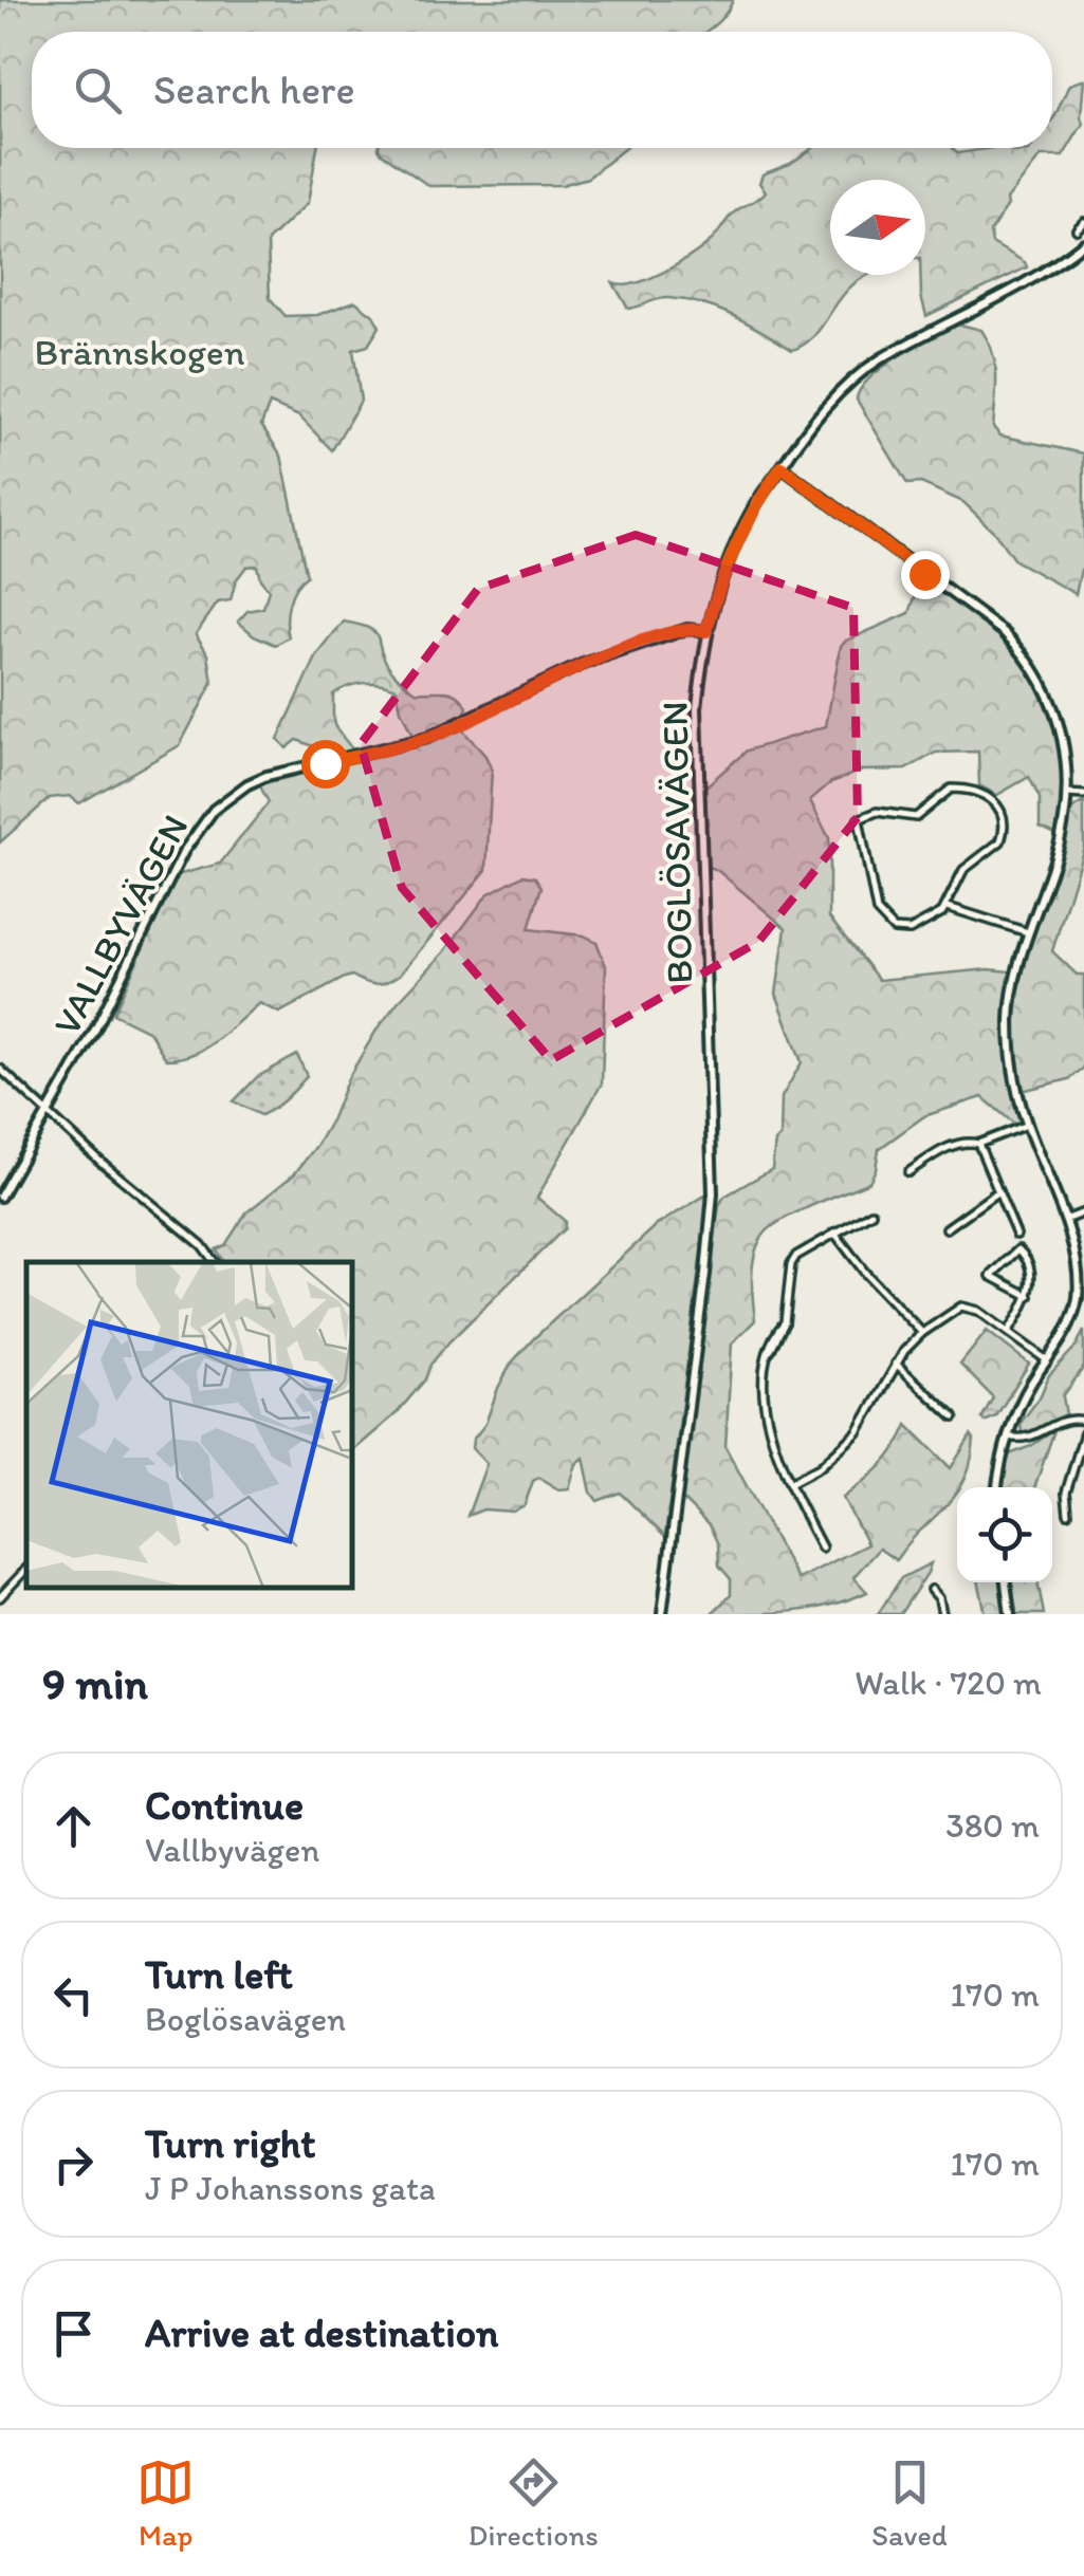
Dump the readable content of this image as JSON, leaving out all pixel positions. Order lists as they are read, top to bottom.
{
  "streets": {
    "street": ["BOGLÖSAVÄGEN", "VALLBYVÄGEN"]
  },
  "crossings": [
    ["BOGLÖSAVÄGEN", "VALLBYVÄGEN"]
  ],
  "parks": ["Brännskogen"],
  "north": "right",
  "page": {
    "search": "Search here",
    "heading": ["9 min", "Walk · 720 m"],
    "list": [
      ["Continue", "Vallbyvägen", "380 m"],
      ["Turn left", "Boglösavägen", "170 m"],
      ["Turn right", "J P Johanssons gata", "170 m"],
      "Arrive at destination"
    ],
    "nav": ["Map", "Directions", "Saved"]
  }
}
